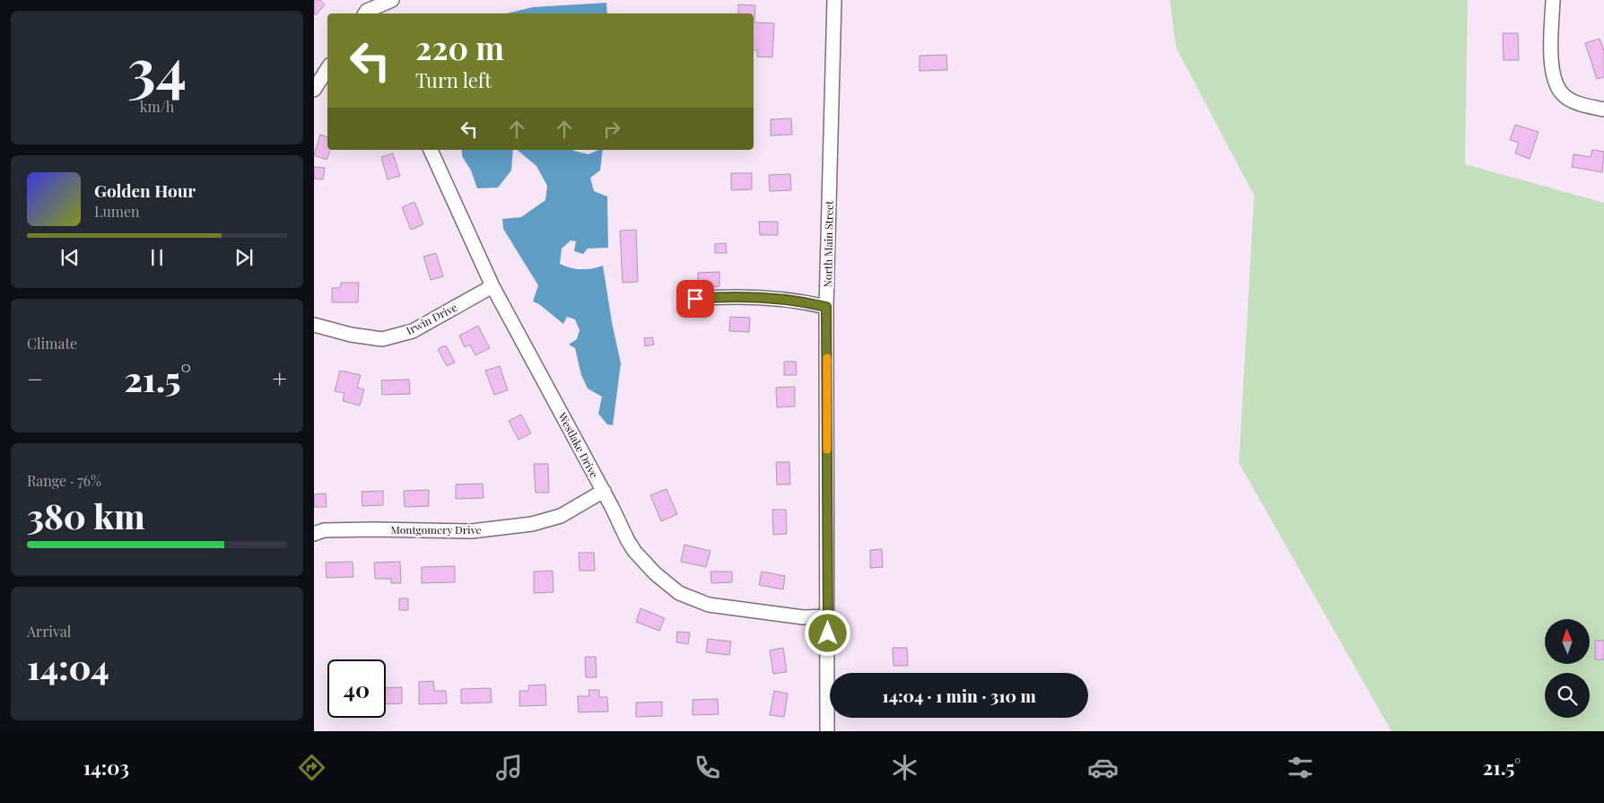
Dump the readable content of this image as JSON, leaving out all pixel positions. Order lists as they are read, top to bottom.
{
  "streets": {
    "street": [
      "North Main Street",
      "Irwin Drive",
      "Westlake Drive",
      "Montgomery Drive"
    ]
  },
  "crossings": [
    ["North Main Street", "Westlake Drive"],
    ["Irwin Drive", "Westlake Drive"],
    ["Westlake Drive", "Montgomery Drive"]
  ],
  "north": "top",
  "page": {
    "tile": [
      ["34", "km/h"],
      "Climate",
      ["Range · 76%", "380 km"],
      ["Arrival", "14:04"]
    ],
    "turn": ["220 m", "Turn left"],
    "song": ["Golden Hour", "Lumen"],
    "heat": ["−", "21.5°", "+"],
    "limit": "40",
    "trip": "14:04 · 1 min · 310 m",
    "tabs": ["14:03", "21.5°"]
  }
}
